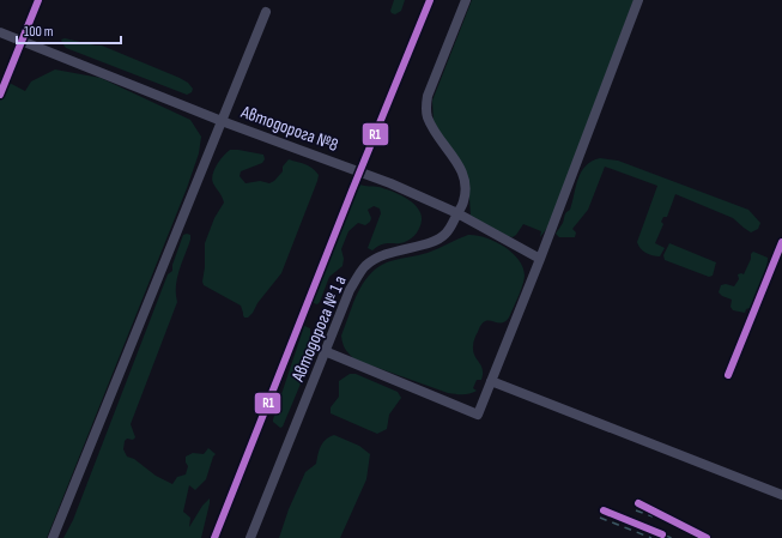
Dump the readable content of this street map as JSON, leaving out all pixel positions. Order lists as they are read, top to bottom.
{
  "streets": {
    "street": ["Автодорога №8", "Автодорога № 1 а"]
  },
  "crossings": [
    ["Автодорога №8", "Автодорога № 1 а"]
  ],
  "lines": ["transit line R1"],
  "scale_bar": "100 m"
}
